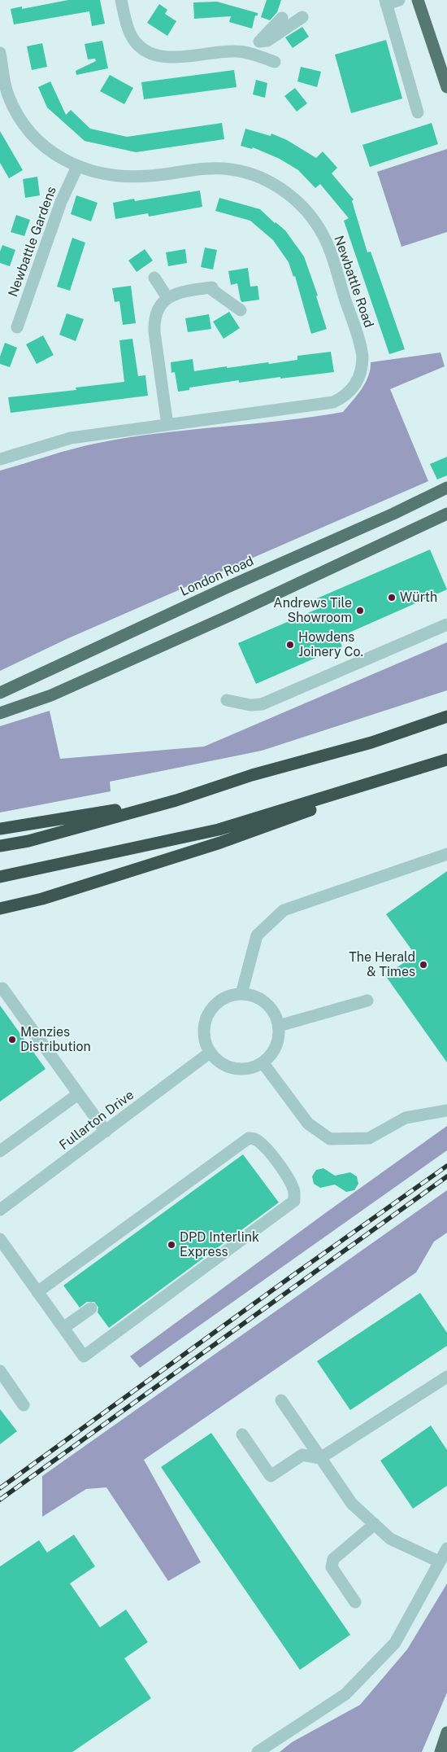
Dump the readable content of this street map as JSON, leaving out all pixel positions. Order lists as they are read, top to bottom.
{
  "streets": {
    "main road": ["London Road"],
    "street": ["Newbattle Gardens", "Newbattle Road", "Fullarton Drive"]
  },
  "crossings": [
    ["Newbattle Gardens", "Newbattle Road"]
  ],
  "places": [
    "Würth",
    "Andrews Tile Showroom",
    "Howdens Joinery Co.",
    "The Herald & Times",
    "Menzies Distribution",
    "DPD Interlink Express"
  ]
}
